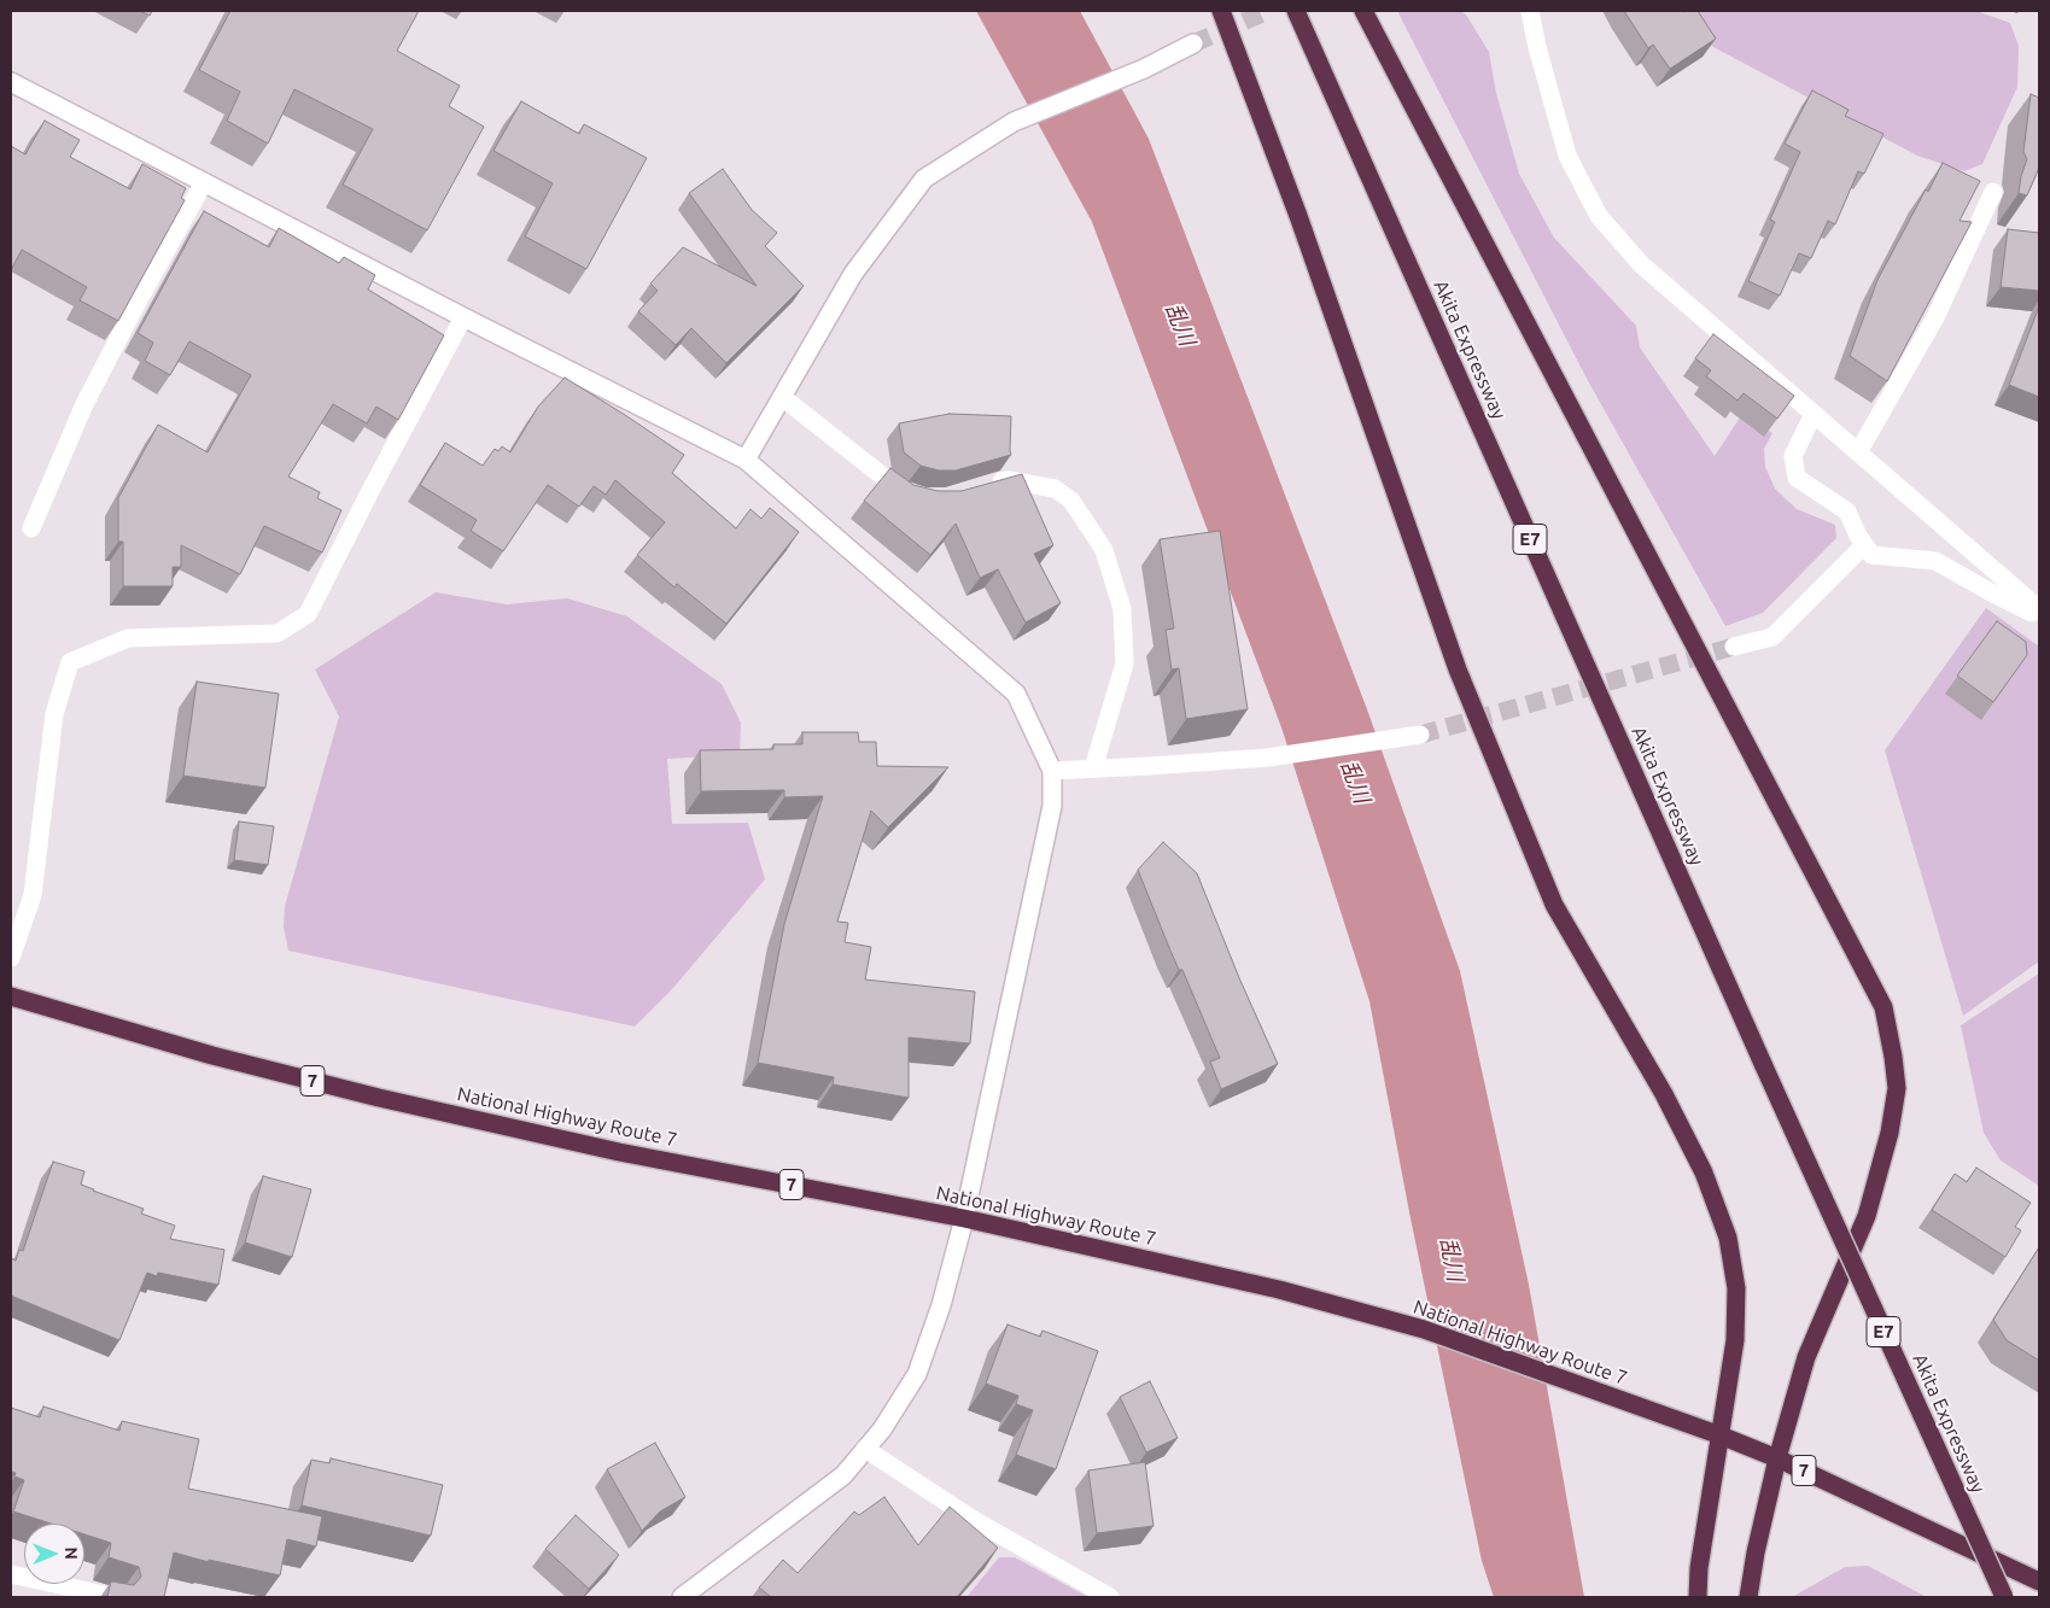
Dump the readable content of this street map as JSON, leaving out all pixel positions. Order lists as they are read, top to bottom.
{
  "streets": {
    "highway": [
      "Akita Expressway",
      "E7",
      "7",
      "National Highway Route 7"
    ]
  },
  "water": ["乱川"],
  "north": "right"
}
